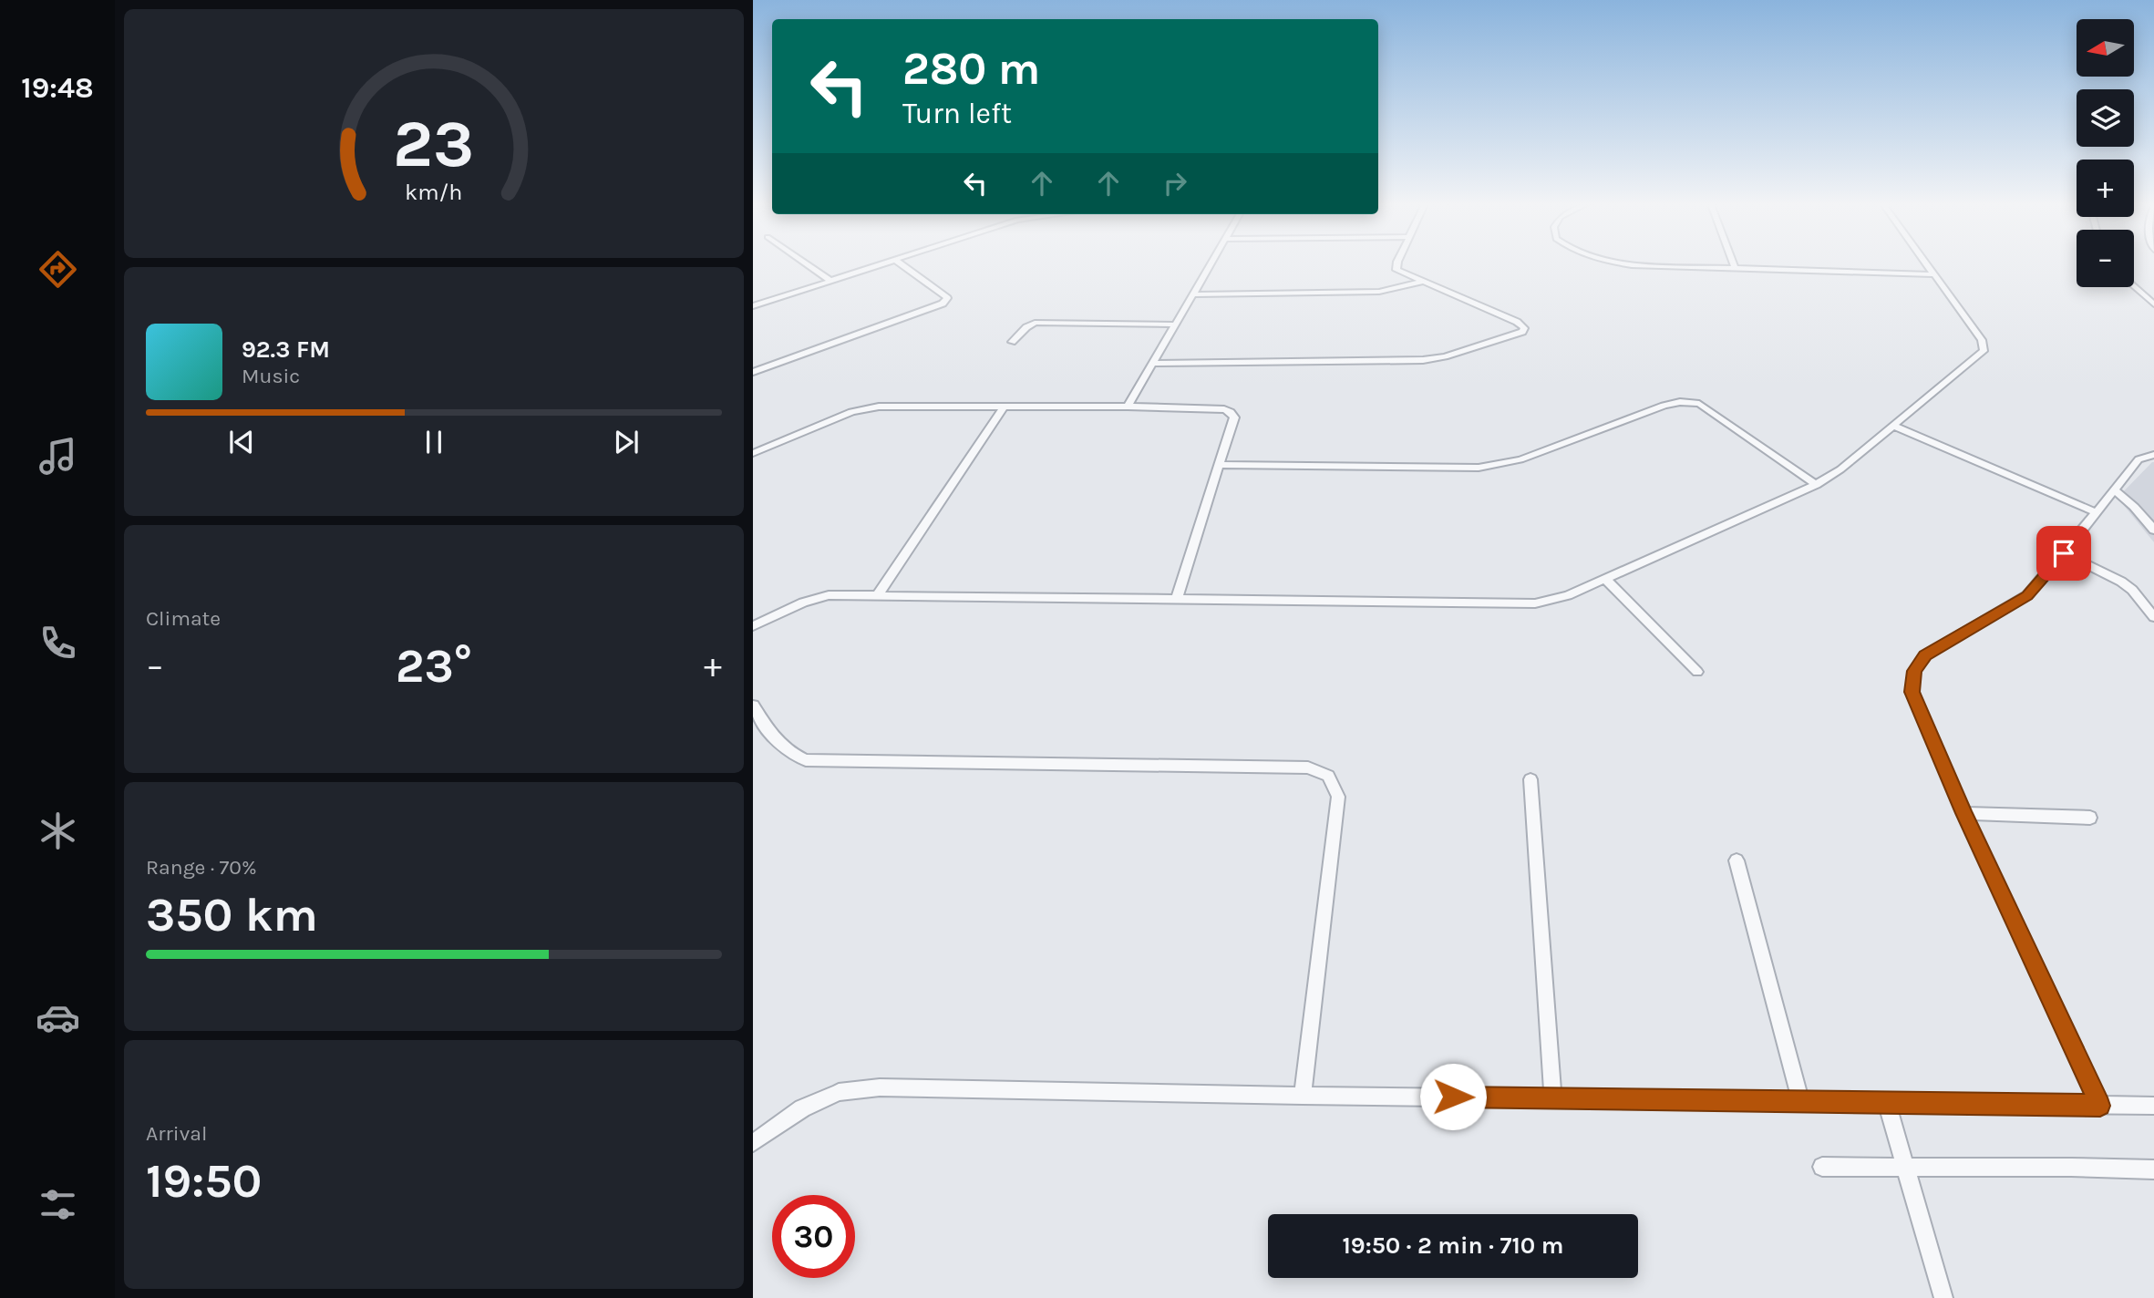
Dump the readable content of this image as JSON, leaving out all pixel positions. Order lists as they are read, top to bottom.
{
  "north": "left",
  "page": {
    "tabs": "19:48",
    "map_buttons": ["+", "−"],
    "turn": ["280 m", "Turn left"],
    "song": ["92.3 FM", "Music"],
    "tile": [
      "Climate",
      ["Range · 70%", "350 km"],
      ["Arrival", "19:50"]
    ],
    "heat": ["−", "23°", "+"],
    "limit": "30",
    "trip": "19:50 · 2 min · 710 m",
    "gauge": ["23", "km/h"]
  }
}
